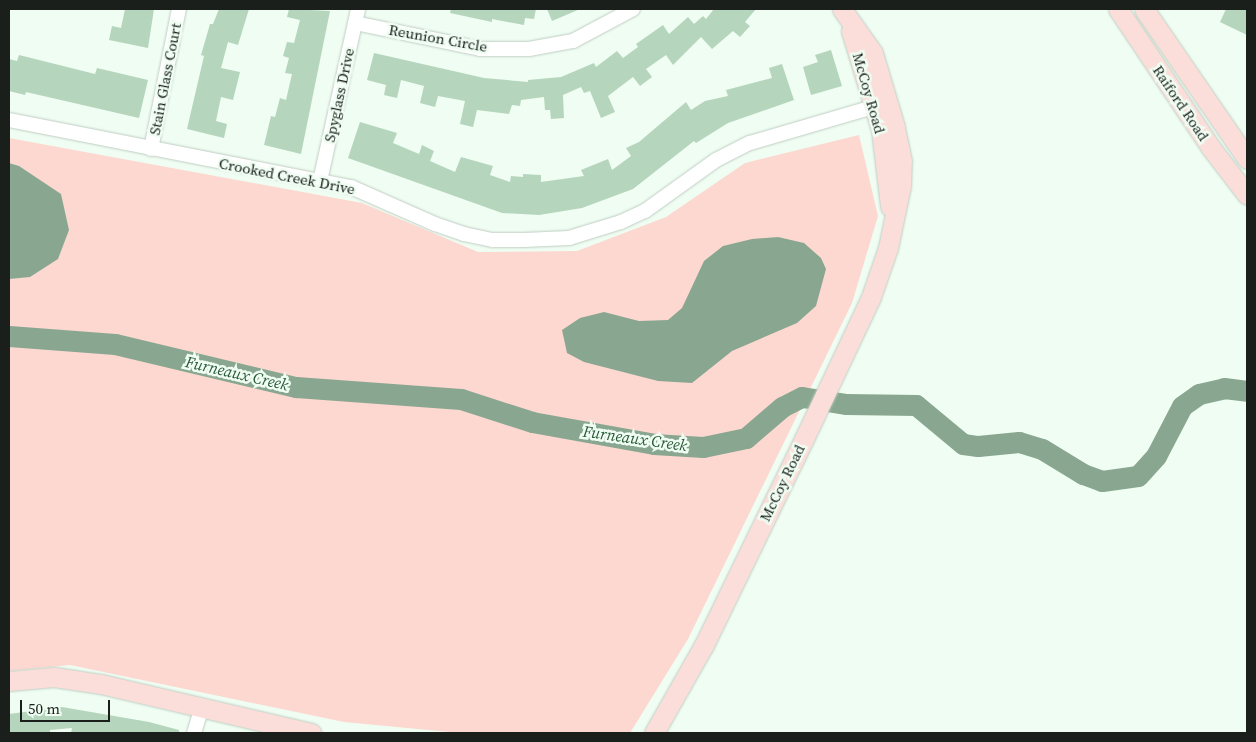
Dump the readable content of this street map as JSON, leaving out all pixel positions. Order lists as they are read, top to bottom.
{
  "streets": {
    "street": [
      "Reunion Circle",
      "Stain Glass Court",
      "McCoy Road",
      "Spyglass Drive",
      "Raiford Road",
      "Crooked Creek Drive"
    ]
  },
  "crossings": [
    ["Reunion Circle", "Spyglass Drive"],
    ["Stain Glass Court", "Crooked Creek Drive"],
    ["McCoy Road", "Crooked Creek Drive"],
    ["Spyglass Drive", "Crooked Creek Drive"]
  ],
  "water": ["Furneaux Creek"],
  "scale_bar": "50 m"
}
